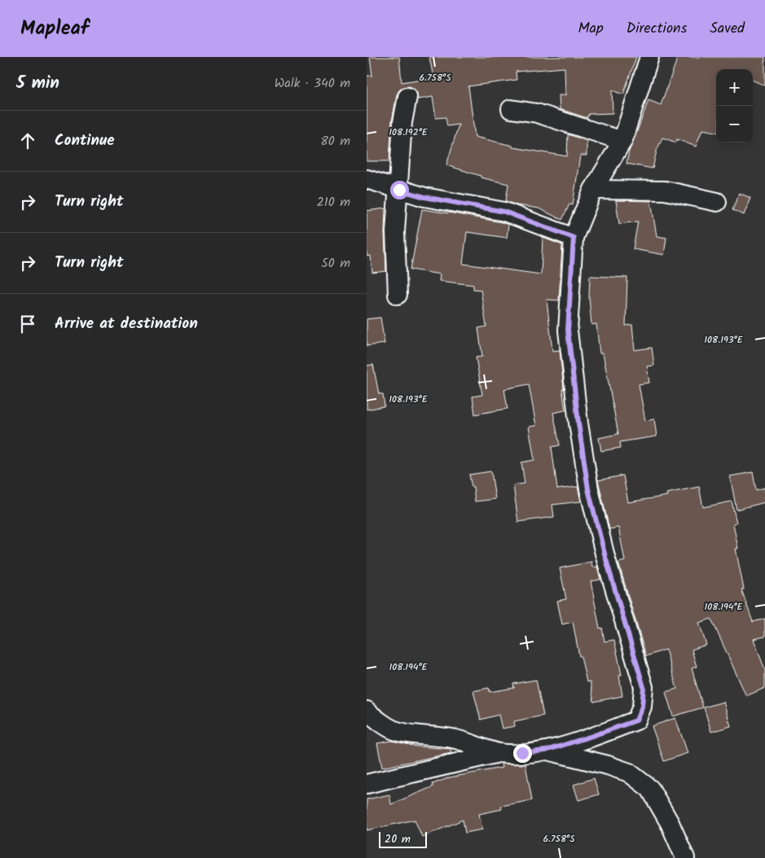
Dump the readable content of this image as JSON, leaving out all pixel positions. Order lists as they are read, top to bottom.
{
  "scale_bar": "20 m",
  "page": {
    "header": "Mapleaf",
    "nav": ["Map", "Directions", "Saved"],
    "heading": ["5 min", "Walk · 340 m"],
    "map_buttons": ["+", "−"],
    "list": [
      ["Continue", "80 m"],
      ["Turn right", "210 m"],
      ["Turn right", "50 m"],
      "Arrive at destination"
    ],
    "scale": "20 m"
  },
  "coordinates": [
    "6.758°S",
    "108.192°E",
    "108.193°E",
    "108.194°E"
  ]
}
